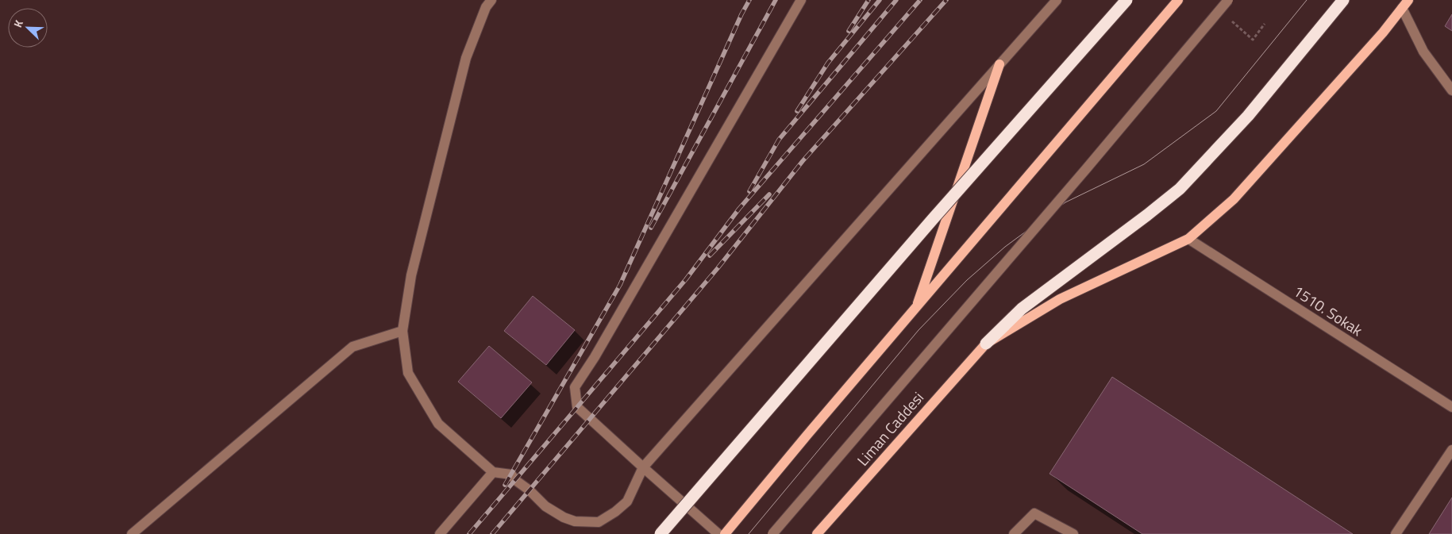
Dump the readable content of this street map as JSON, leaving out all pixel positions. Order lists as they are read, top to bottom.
{
  "streets": {
    "main road": ["Liman Caddesi"],
    "street": ["1510. Sokak"]
  },
  "crossings": [
    ["1510. Sokak", "Liman Caddesi"]
  ],
  "north": "top left"
}
